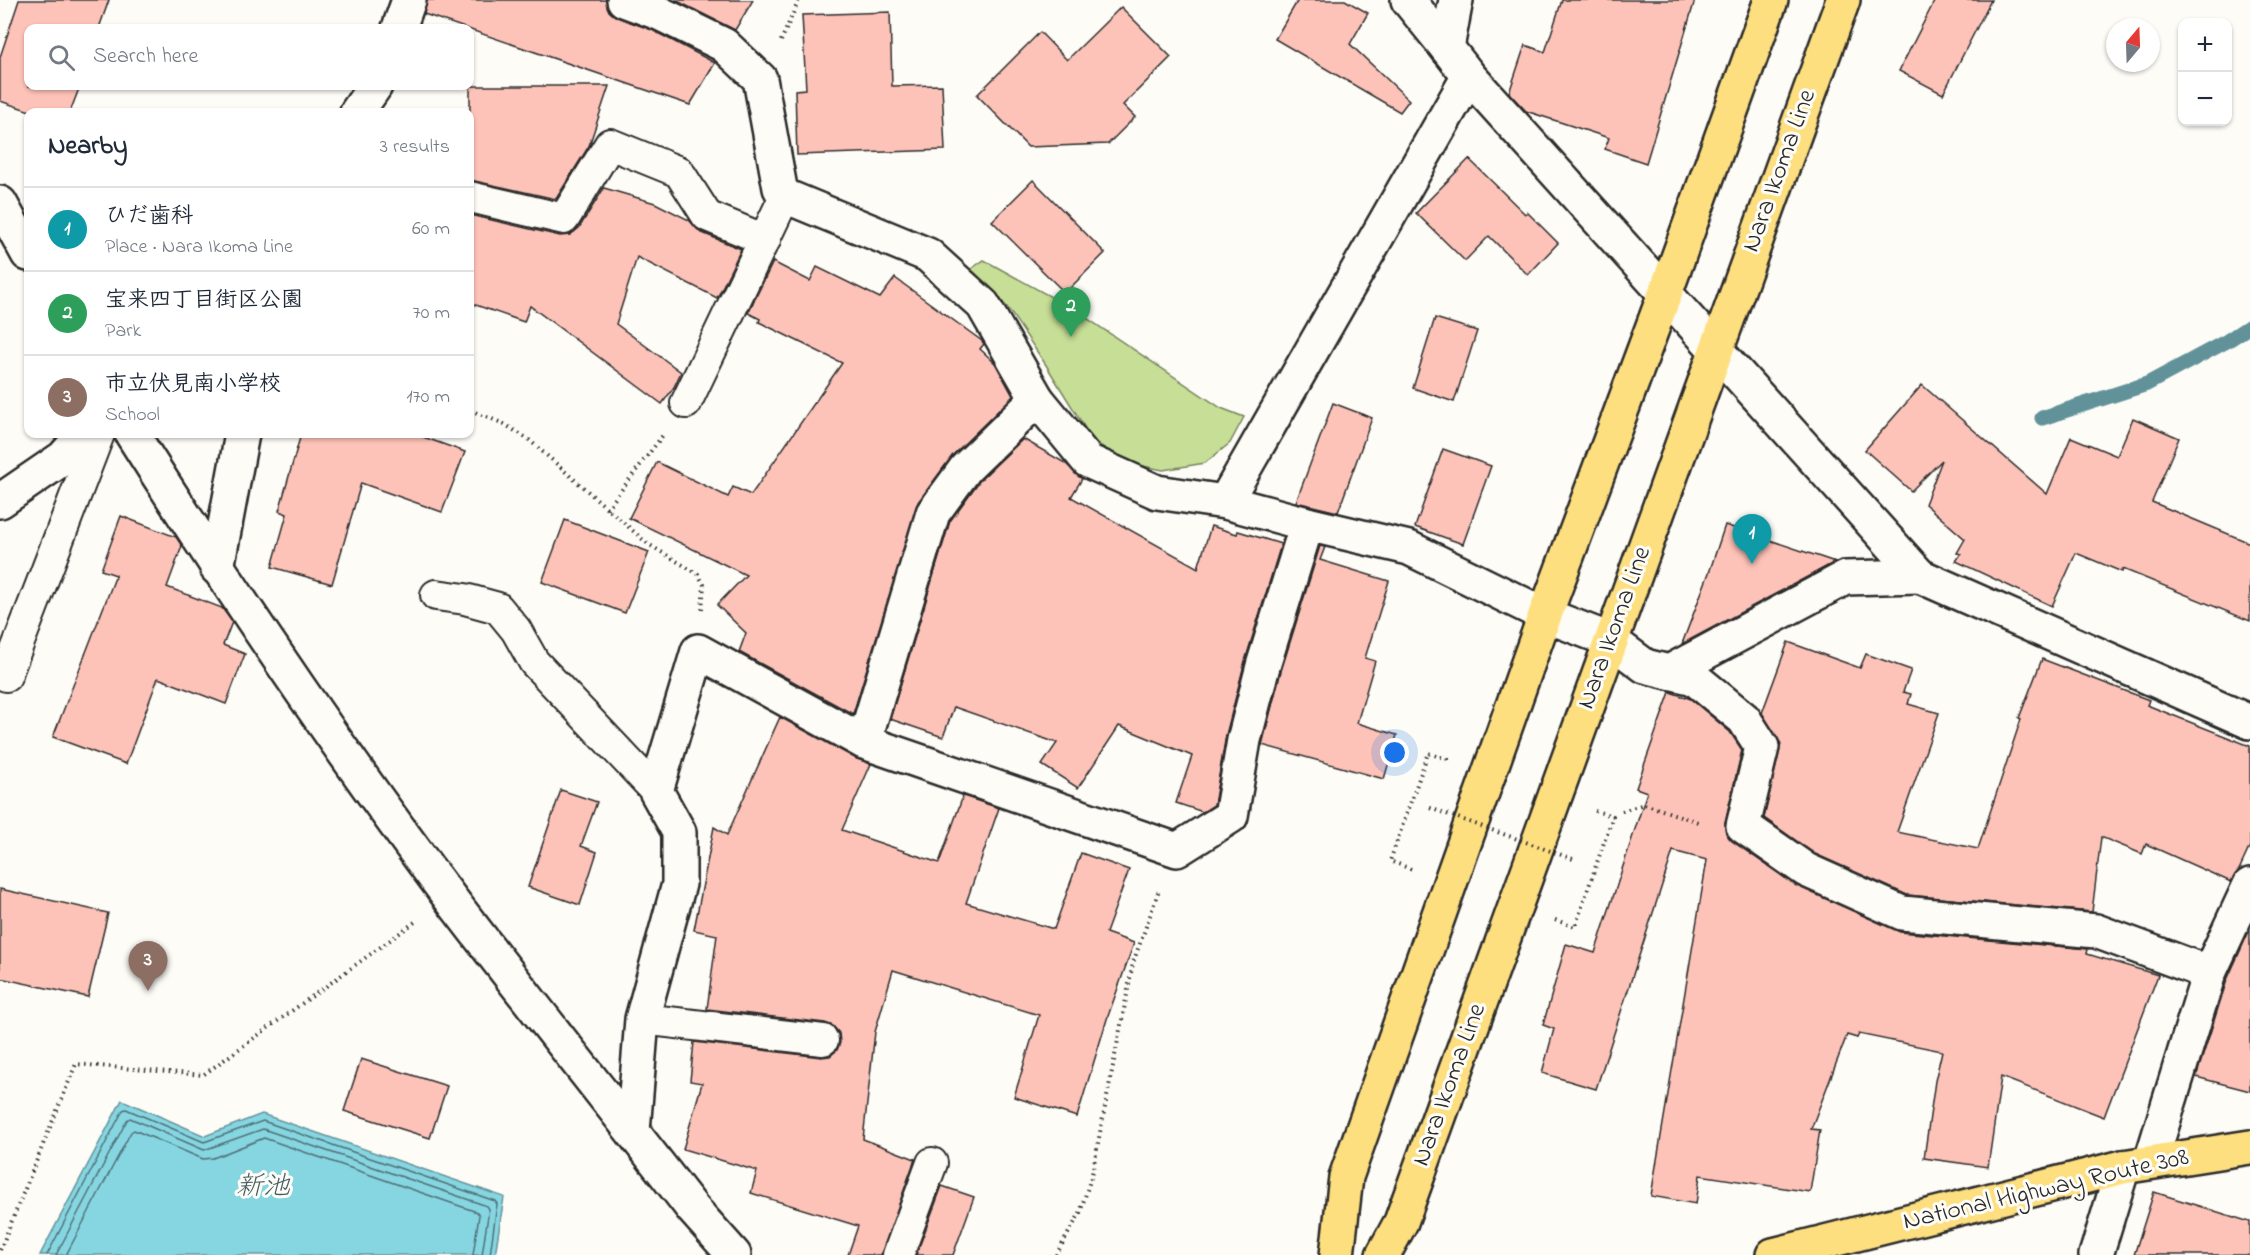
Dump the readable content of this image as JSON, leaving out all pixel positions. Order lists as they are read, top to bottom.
{
  "streets": {
    "main road": ["Nara Ikoma Line", "National Highway Route 308"]
  },
  "water": ["新池"],
  "north": "top",
  "page": {
    "map_buttons": ["+", "−"],
    "search": "Search here",
    "heading": ["Nearby", "3 results"],
    "list": [
      {
        "mark": "1",
        "name": "ひだ歯科",
        "note": "Place · Nara Ikoma Line",
        "value": "60 m"
      },
      {
        "mark": "2",
        "name": "宝来四丁目街区公園",
        "note": "Park",
        "value": "70 m"
      },
      {
        "mark": "3",
        "name": "市立伏見南小学校",
        "note": "School",
        "value": "170 m"
      }
    ],
    "pins": ["2", "1", "3"]
  }
}
